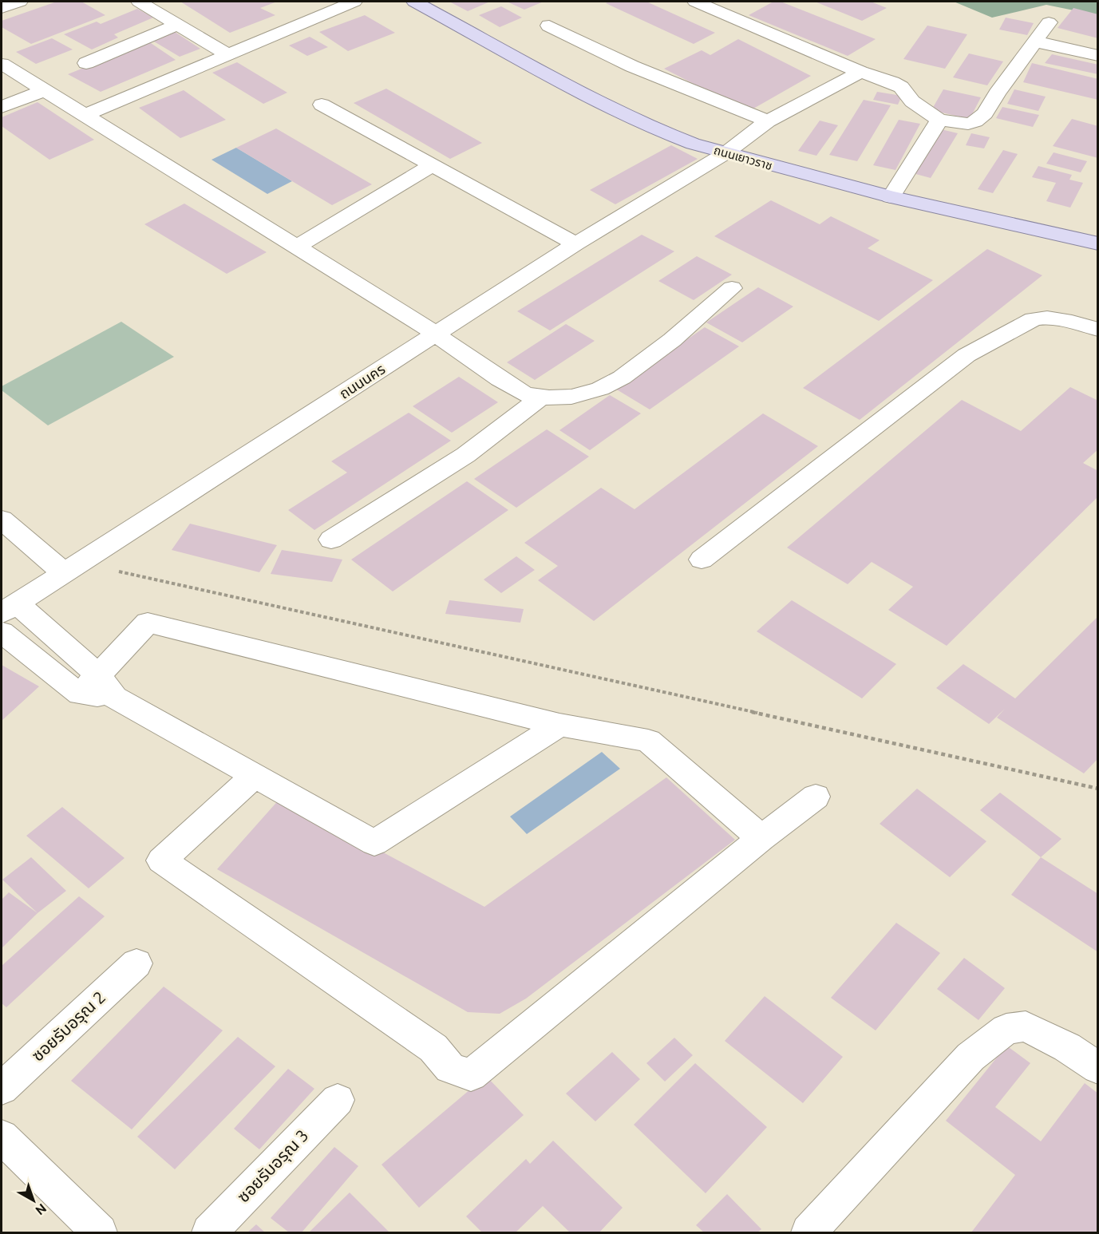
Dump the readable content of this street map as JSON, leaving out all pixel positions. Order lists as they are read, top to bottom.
{
  "streets": {
    "main road": ["ถนนเยาวราช"],
    "street": ["ถนนนคร", "ซอยรับอรุณ 2", "ซอยรับอรุณ 3"]
  },
  "crossings": [
    ["ถนนเยาวราช", "ถนนนคร"]
  ],
  "north": "bottom right"
}
